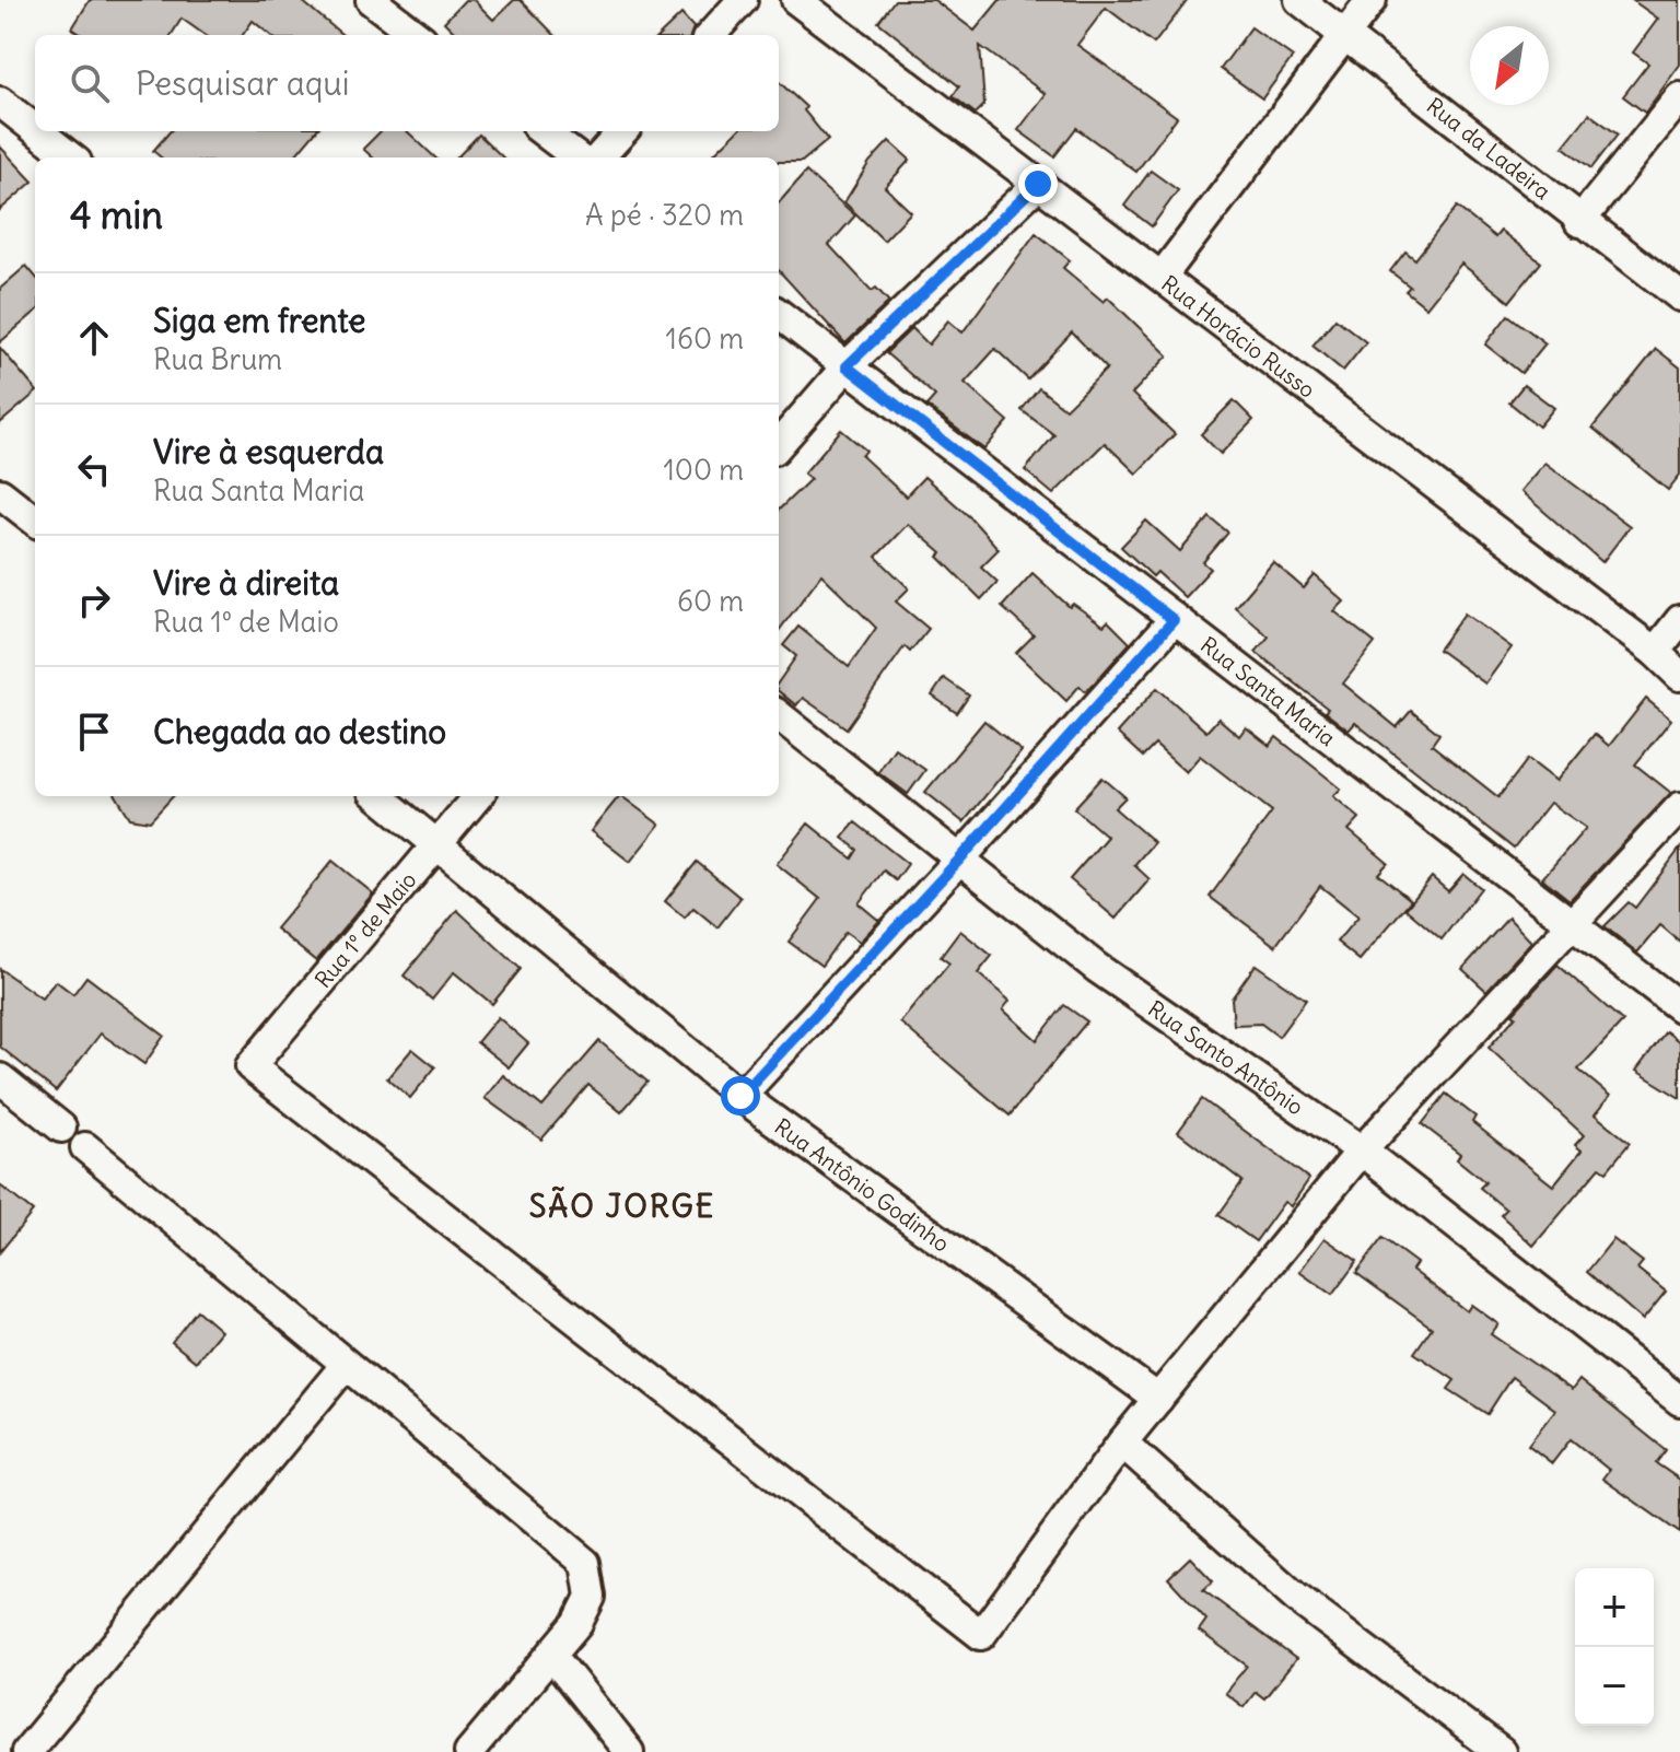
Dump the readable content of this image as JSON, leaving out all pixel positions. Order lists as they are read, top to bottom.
{
  "streets": {
    "street": [
      "Rua da Ladeira",
      "Rua Horácio Russo",
      "Rua Santa Maria",
      "Rua 1º de Maio",
      "Rua Santo Antônio",
      "Rua Antônio Godinho"
    ]
  },
  "crossings": [
    ["Rua 1º de Maio", "Rua Antônio Godinho"]
  ],
  "districts": ["SÃO JORGE"],
  "north": "bottom left",
  "page": {
    "search": "Pesquisar aqui",
    "heading": ["4 min", "A pé · 320 m"],
    "list": [
      ["Siga em frente", "Rua Brum", "160 m"],
      ["Vire à esquerda", "Rua Santa Maria", "100 m"],
      ["Vire à direita", "Rua 1º de Maio", "60 m"],
      "Chegada ao destino"
    ],
    "map_buttons": ["+", "−"]
  }
}
